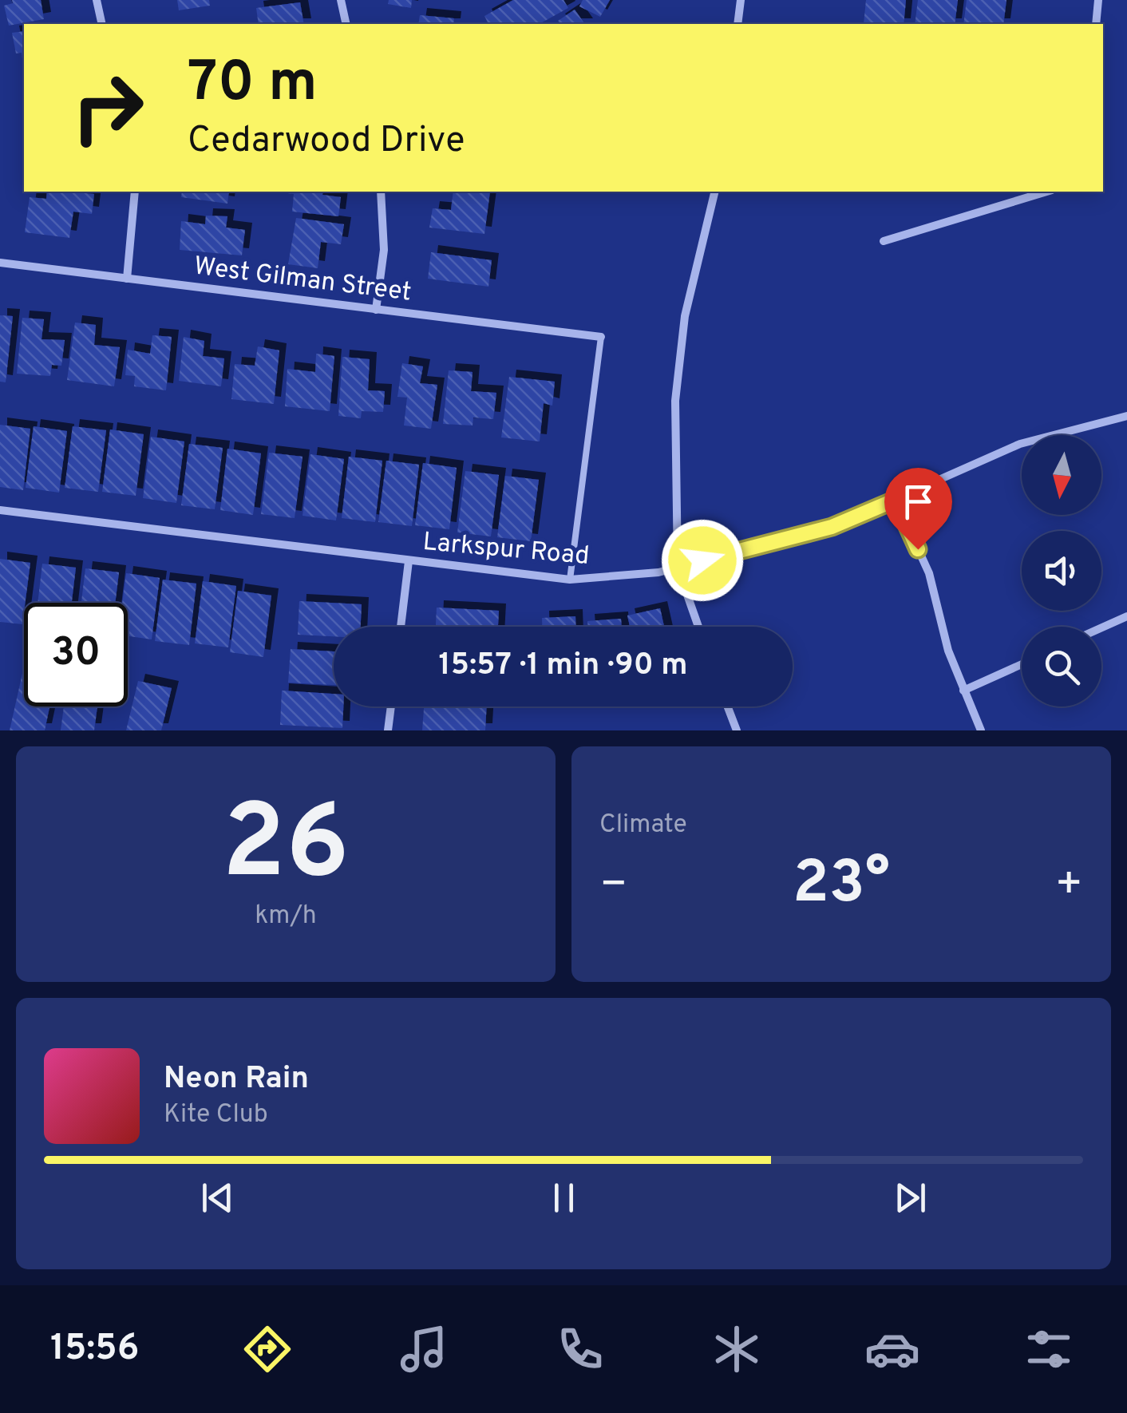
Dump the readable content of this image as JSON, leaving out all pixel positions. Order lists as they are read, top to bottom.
{
  "streets": {
    "street": ["West Gilman Street", "Larkspur Road"]
  },
  "north": "bottom",
  "page": {
    "turn": ["70 m", "Cedarwood Drive"],
    "limit": "30",
    "trip": "15:57 · 1 min · 90 m",
    "tile": [
      ["26", "km/h"],
      "Climate"
    ],
    "heat": ["−", "23°", "+"],
    "song": ["Neon Rain", "Kite Club"],
    "tabs": "15:56"
  }
}
